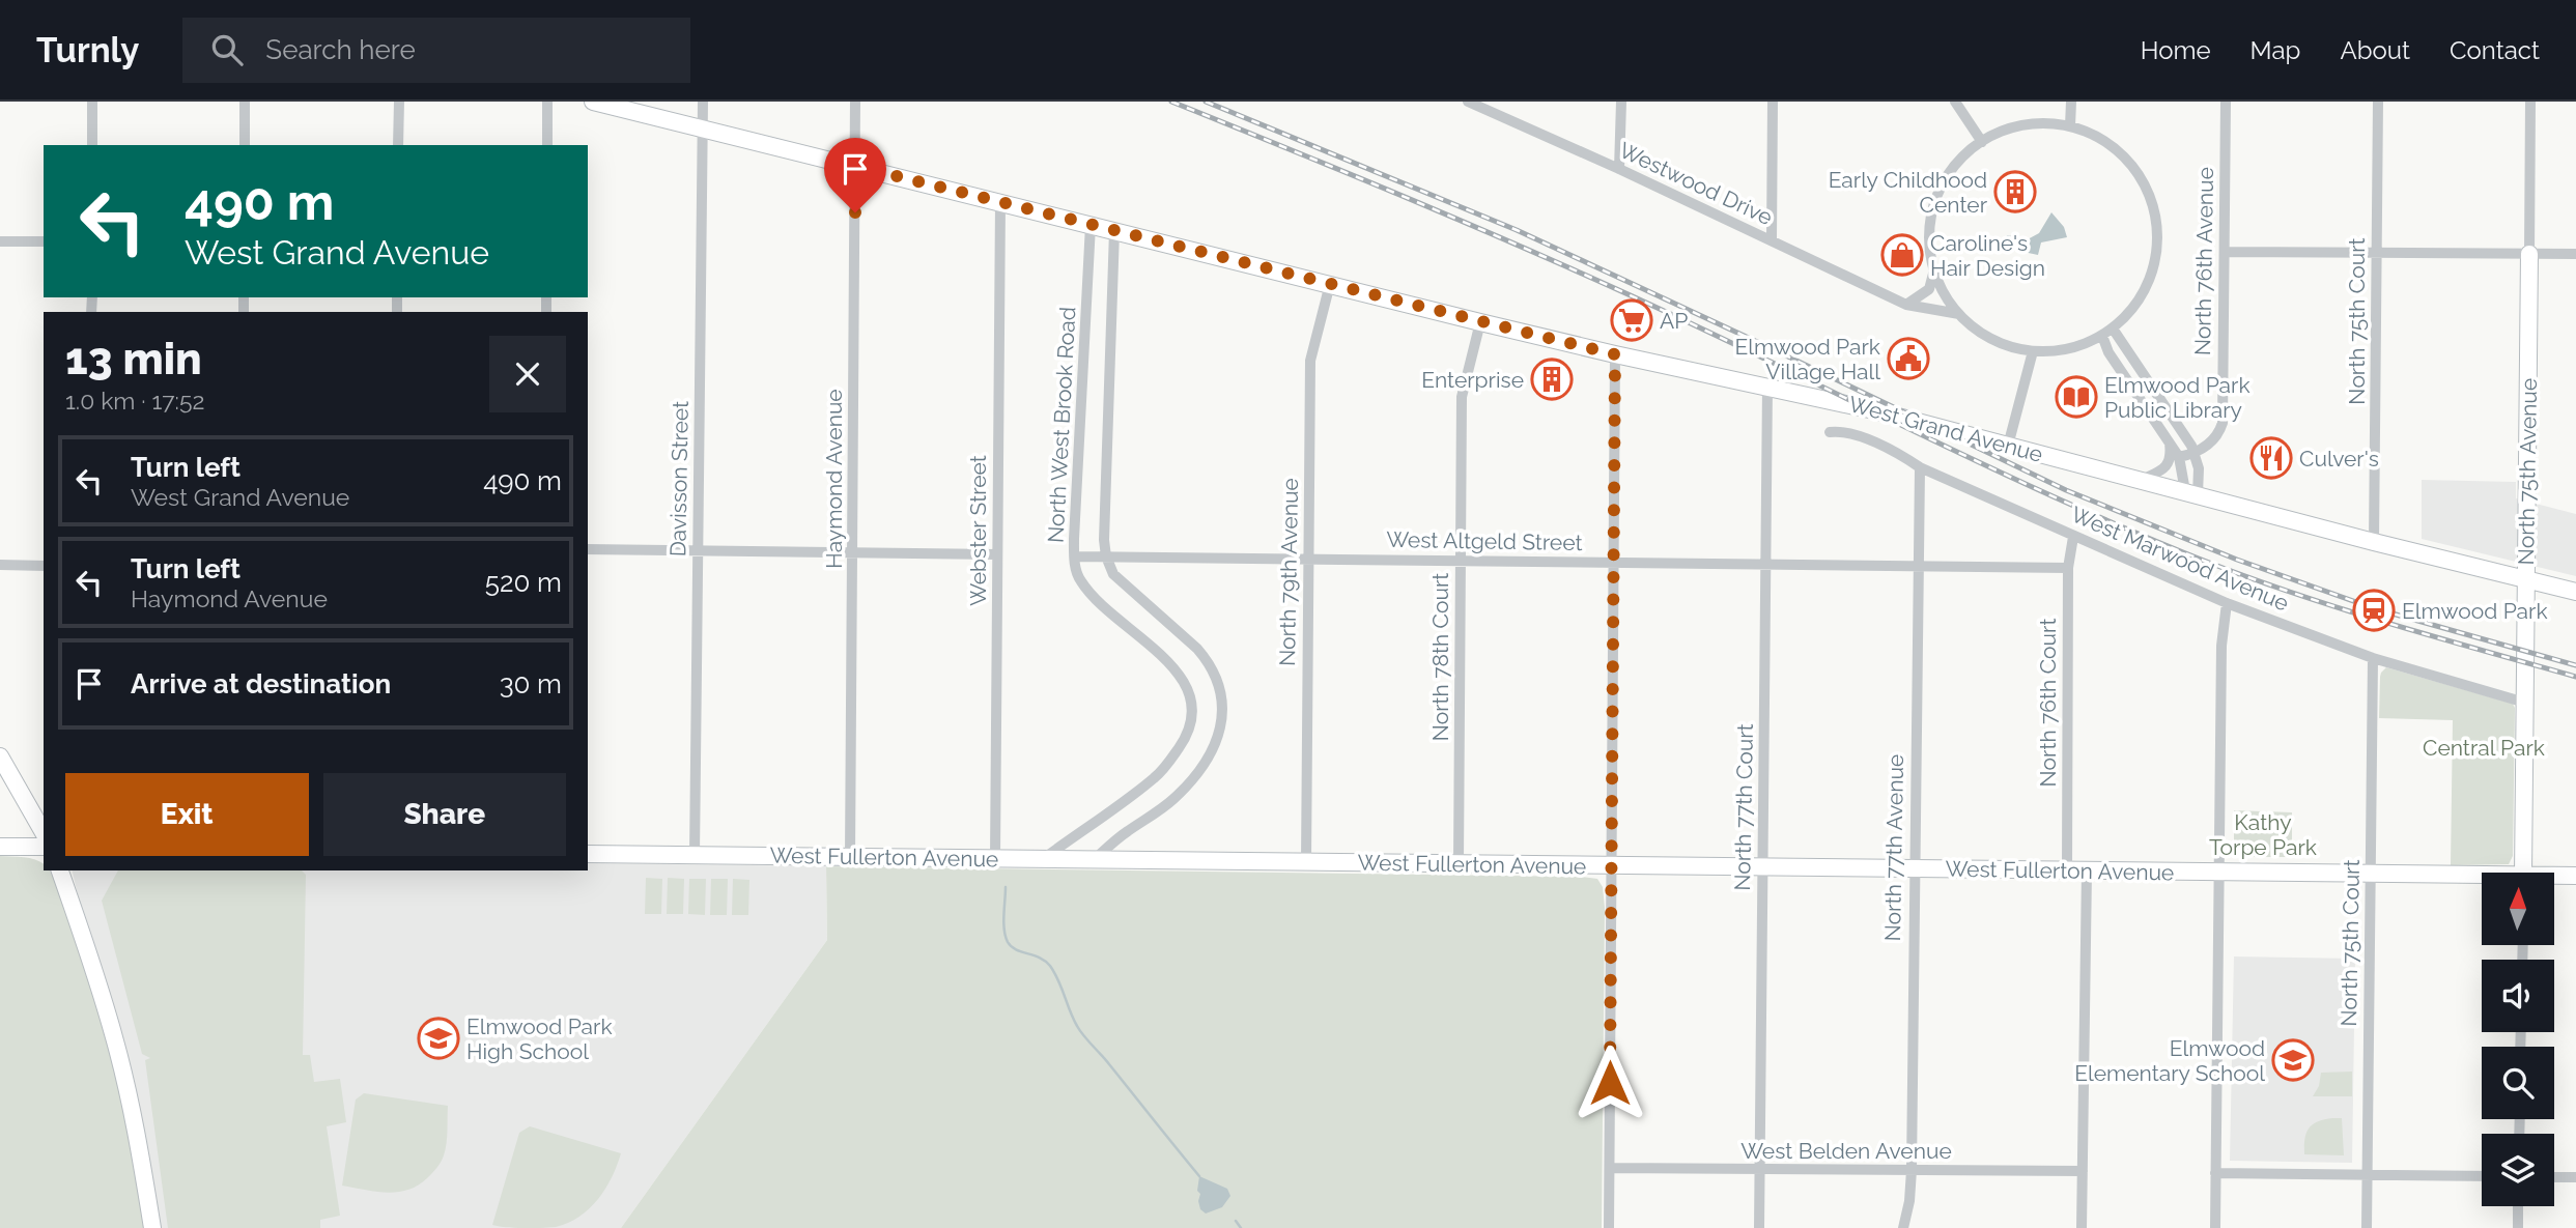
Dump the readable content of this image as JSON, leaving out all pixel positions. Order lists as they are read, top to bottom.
{
  "streets": {
    "street": [
      "Westwood Drive",
      "North 76th Avenue",
      "North 75th Court",
      "North West Brook Road",
      "West Grand Avenue",
      "North 75th Avenue",
      "Davisson Street",
      "Haymond Avenue",
      "Webster Street",
      "West Altgeld Street",
      "West Marwood Avenue",
      "North 79th Avenue",
      "North 78th Court",
      "North 76th Court",
      "North 77th Court",
      "North 77th Avenue",
      "West Fullerton Avenue",
      "West Belden Avenue"
    ]
  },
  "crossings": [
    ["North 75th Court", "West Grand Avenue"],
    ["North 75th Court", "West Marwood Avenue"],
    ["North 75th Court", "West Fullerton Avenue"],
    ["North West Brook Road", "West Grand Avenue"],
    ["North West Brook Road", "West Altgeld Street"],
    ["North West Brook Road", "West Fullerton Avenue"],
    ["West Grand Avenue", "North 75th Avenue"],
    ["West Grand Avenue", "Davisson Street"],
    ["West Grand Avenue", "Haymond Avenue"],
    ["West Grand Avenue", "Webster Street"],
    ["West Grand Avenue", "North 79th Avenue"],
    ["West Grand Avenue", "North 78th Court"],
    ["West Grand Avenue", "North 77th Court"],
    ["North 75th Avenue", "West Marwood Avenue"],
    ["Davisson Street", "West Fullerton Avenue"],
    ["Haymond Avenue", "West Fullerton Avenue"],
    ["Webster Street", "West Fullerton Avenue"],
    ["West Altgeld Street", "North 79th Avenue"],
    ["West Altgeld Street", "North 78th Court"],
    ["West Altgeld Street", "North 76th Court"],
    ["West Altgeld Street", "North 77th Court"],
    ["West Altgeld Street", "North 77th Avenue"],
    ["West Marwood Avenue", "North 76th Court"],
    ["West Marwood Avenue", "North 77th Avenue"],
    ["North 79th Avenue", "West Fullerton Avenue"],
    ["North 78th Court", "West Fullerton Avenue"],
    ["North 76th Court", "West Fullerton Avenue"],
    ["North 77th Court", "West Fullerton Avenue"],
    ["North 77th Court", "West Belden Avenue"],
    ["North 77th Avenue", "West Fullerton Avenue"],
    ["North 77th Avenue", "West Belden Avenue"]
  ],
  "parks": ["Central Park", "Kathy Torpe Park"],
  "places": {
    "building": ["Early Childhood Center", "Enterprise"],
    "shop": ["Caroline's Hair Design"],
    "supermarket": ["AP"],
    "public building": ["Elmwood Park Village Hall"],
    "library": ["Elmwood Park Public Library"],
    "restaurant": ["Culver's"],
    "station": ["Elmwood Park"],
    "school or university": ["Elmwood Park High School", "Elmwood Elementary School"]
  },
  "north": "top",
  "page": {
    "header": "Turnly",
    "search": "Search here",
    "nav": [
      "Home",
      "Map",
      "About",
      "Contact"
    ],
    "turn": ["490 m", "West Grand Avenue"],
    "heading": ["13 min", "1.0 km · 17:52"],
    "list": [
      {
        "name": "Turn left",
        "note": "West Grand Avenue",
        "value": "490 m"
      },
      {
        "name": "Turn left",
        "note": "Haymond Avenue",
        "value": "520 m"
      },
      {
        "name": "Arrive at destination",
        "value": "30 m"
      }
    ],
    "buttons": ["Exit", "Share"]
  }
}
